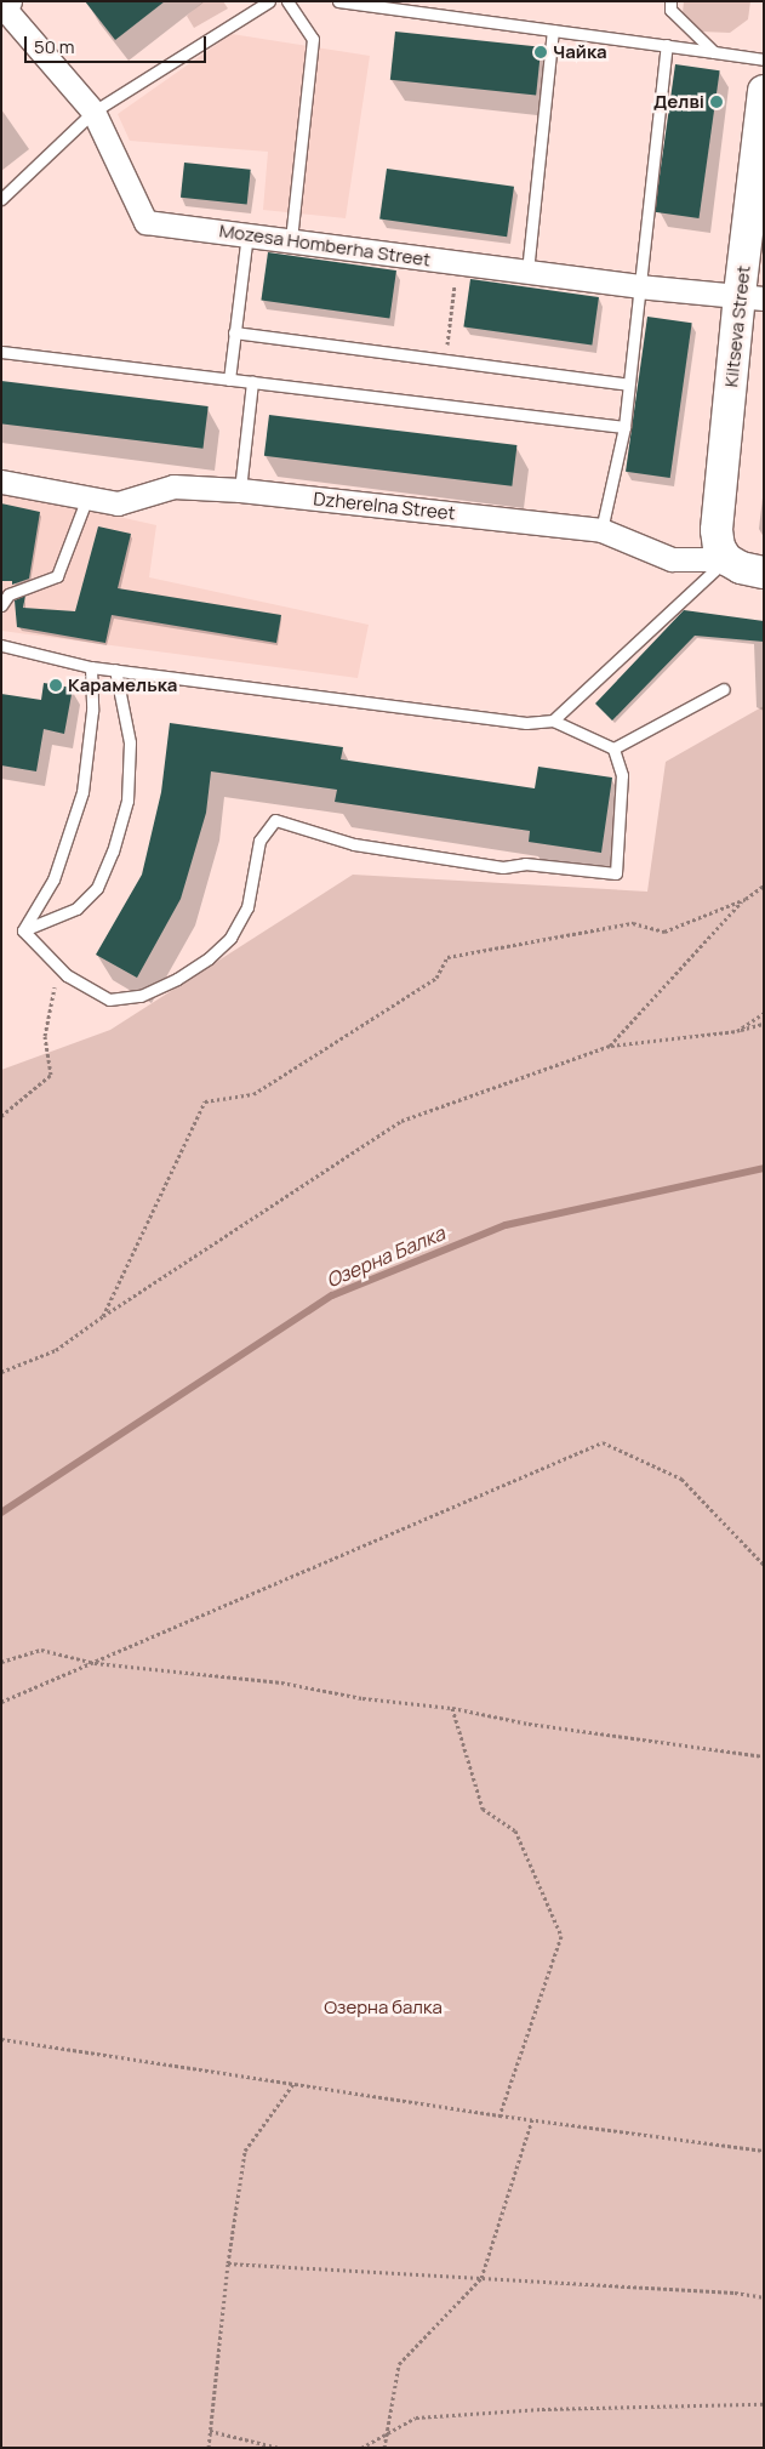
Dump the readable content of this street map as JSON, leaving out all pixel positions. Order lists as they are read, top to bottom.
{
  "streets": {
    "main road": ["Kiltseva Street", "Dzherelna Street"],
    "street": ["Mozesa Homberha Street"]
  },
  "crossings": [
    ["Mozesa Homberha Street", "Kiltseva Street"],
    ["Kiltseva Street", "Dzherelna Street"]
  ],
  "water": ["Озерна Балка"],
  "parks": ["Озерна балка"],
  "places": ["Чайка", "Делві", "Карамелька"],
  "scale_bar": "50 m"
}
